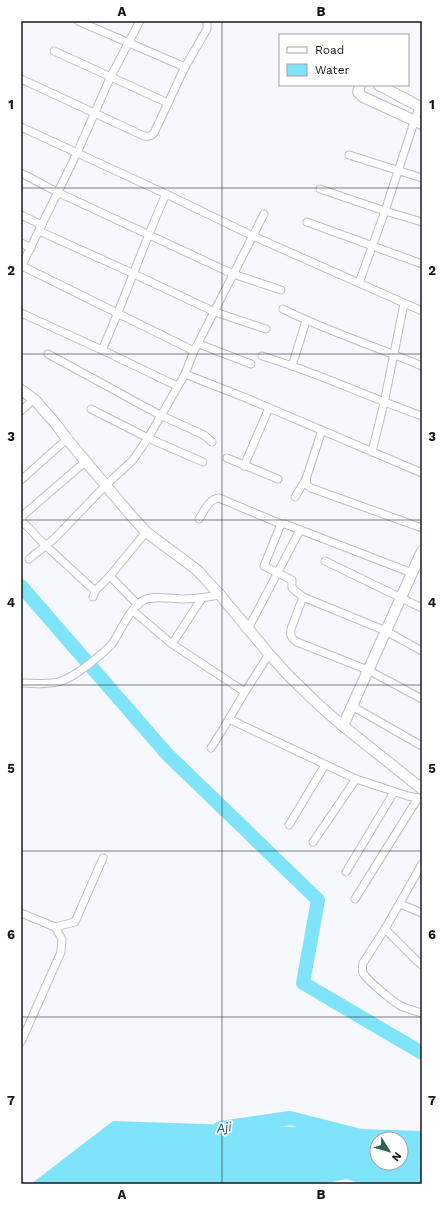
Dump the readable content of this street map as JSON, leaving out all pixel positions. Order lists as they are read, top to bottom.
{
  "water": ["Aji"],
  "legend": ["Road", "Water"],
  "north": "bottom right",
  "grid": {
    "columns": ["A", "B"],
    "rows": [
      "1",
      "2",
      "3",
      "4",
      "5",
      "6",
      "7"
    ]
  }
}
